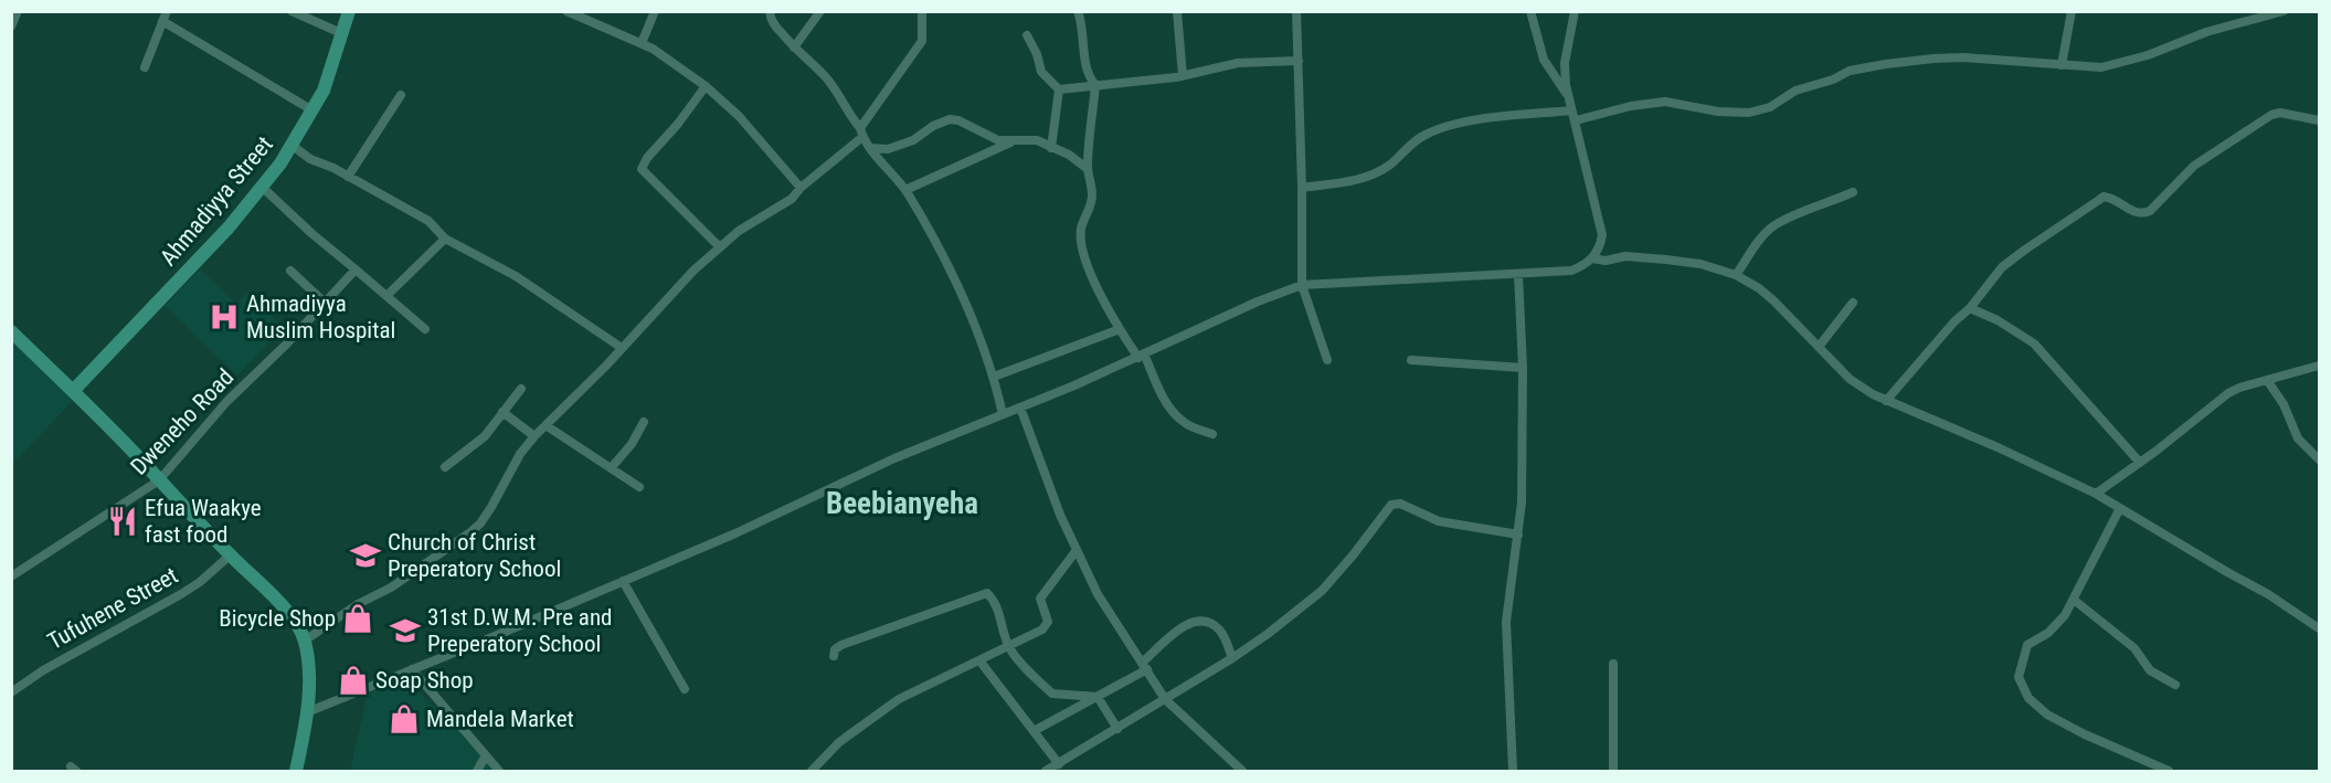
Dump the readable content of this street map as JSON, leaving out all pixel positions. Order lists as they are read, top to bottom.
{
  "streets": {
    "street": ["Ahmadiyya Street", "Dweneho Road", "Tufuhene Street"]
  },
  "districts": ["Beebianyeha"],
  "places": {
    "hospital": ["Ahmadiyya Muslim Hospital"],
    "restaurant": ["Efua Waakye fast food"],
    "school or university": ["Church of Christ Preperatory School", "31st D.W.M. Pre and Preperatory School"],
    "shop": ["Bicycle Shop", "Soap Shop", "Mandela Market"]
  }
}
